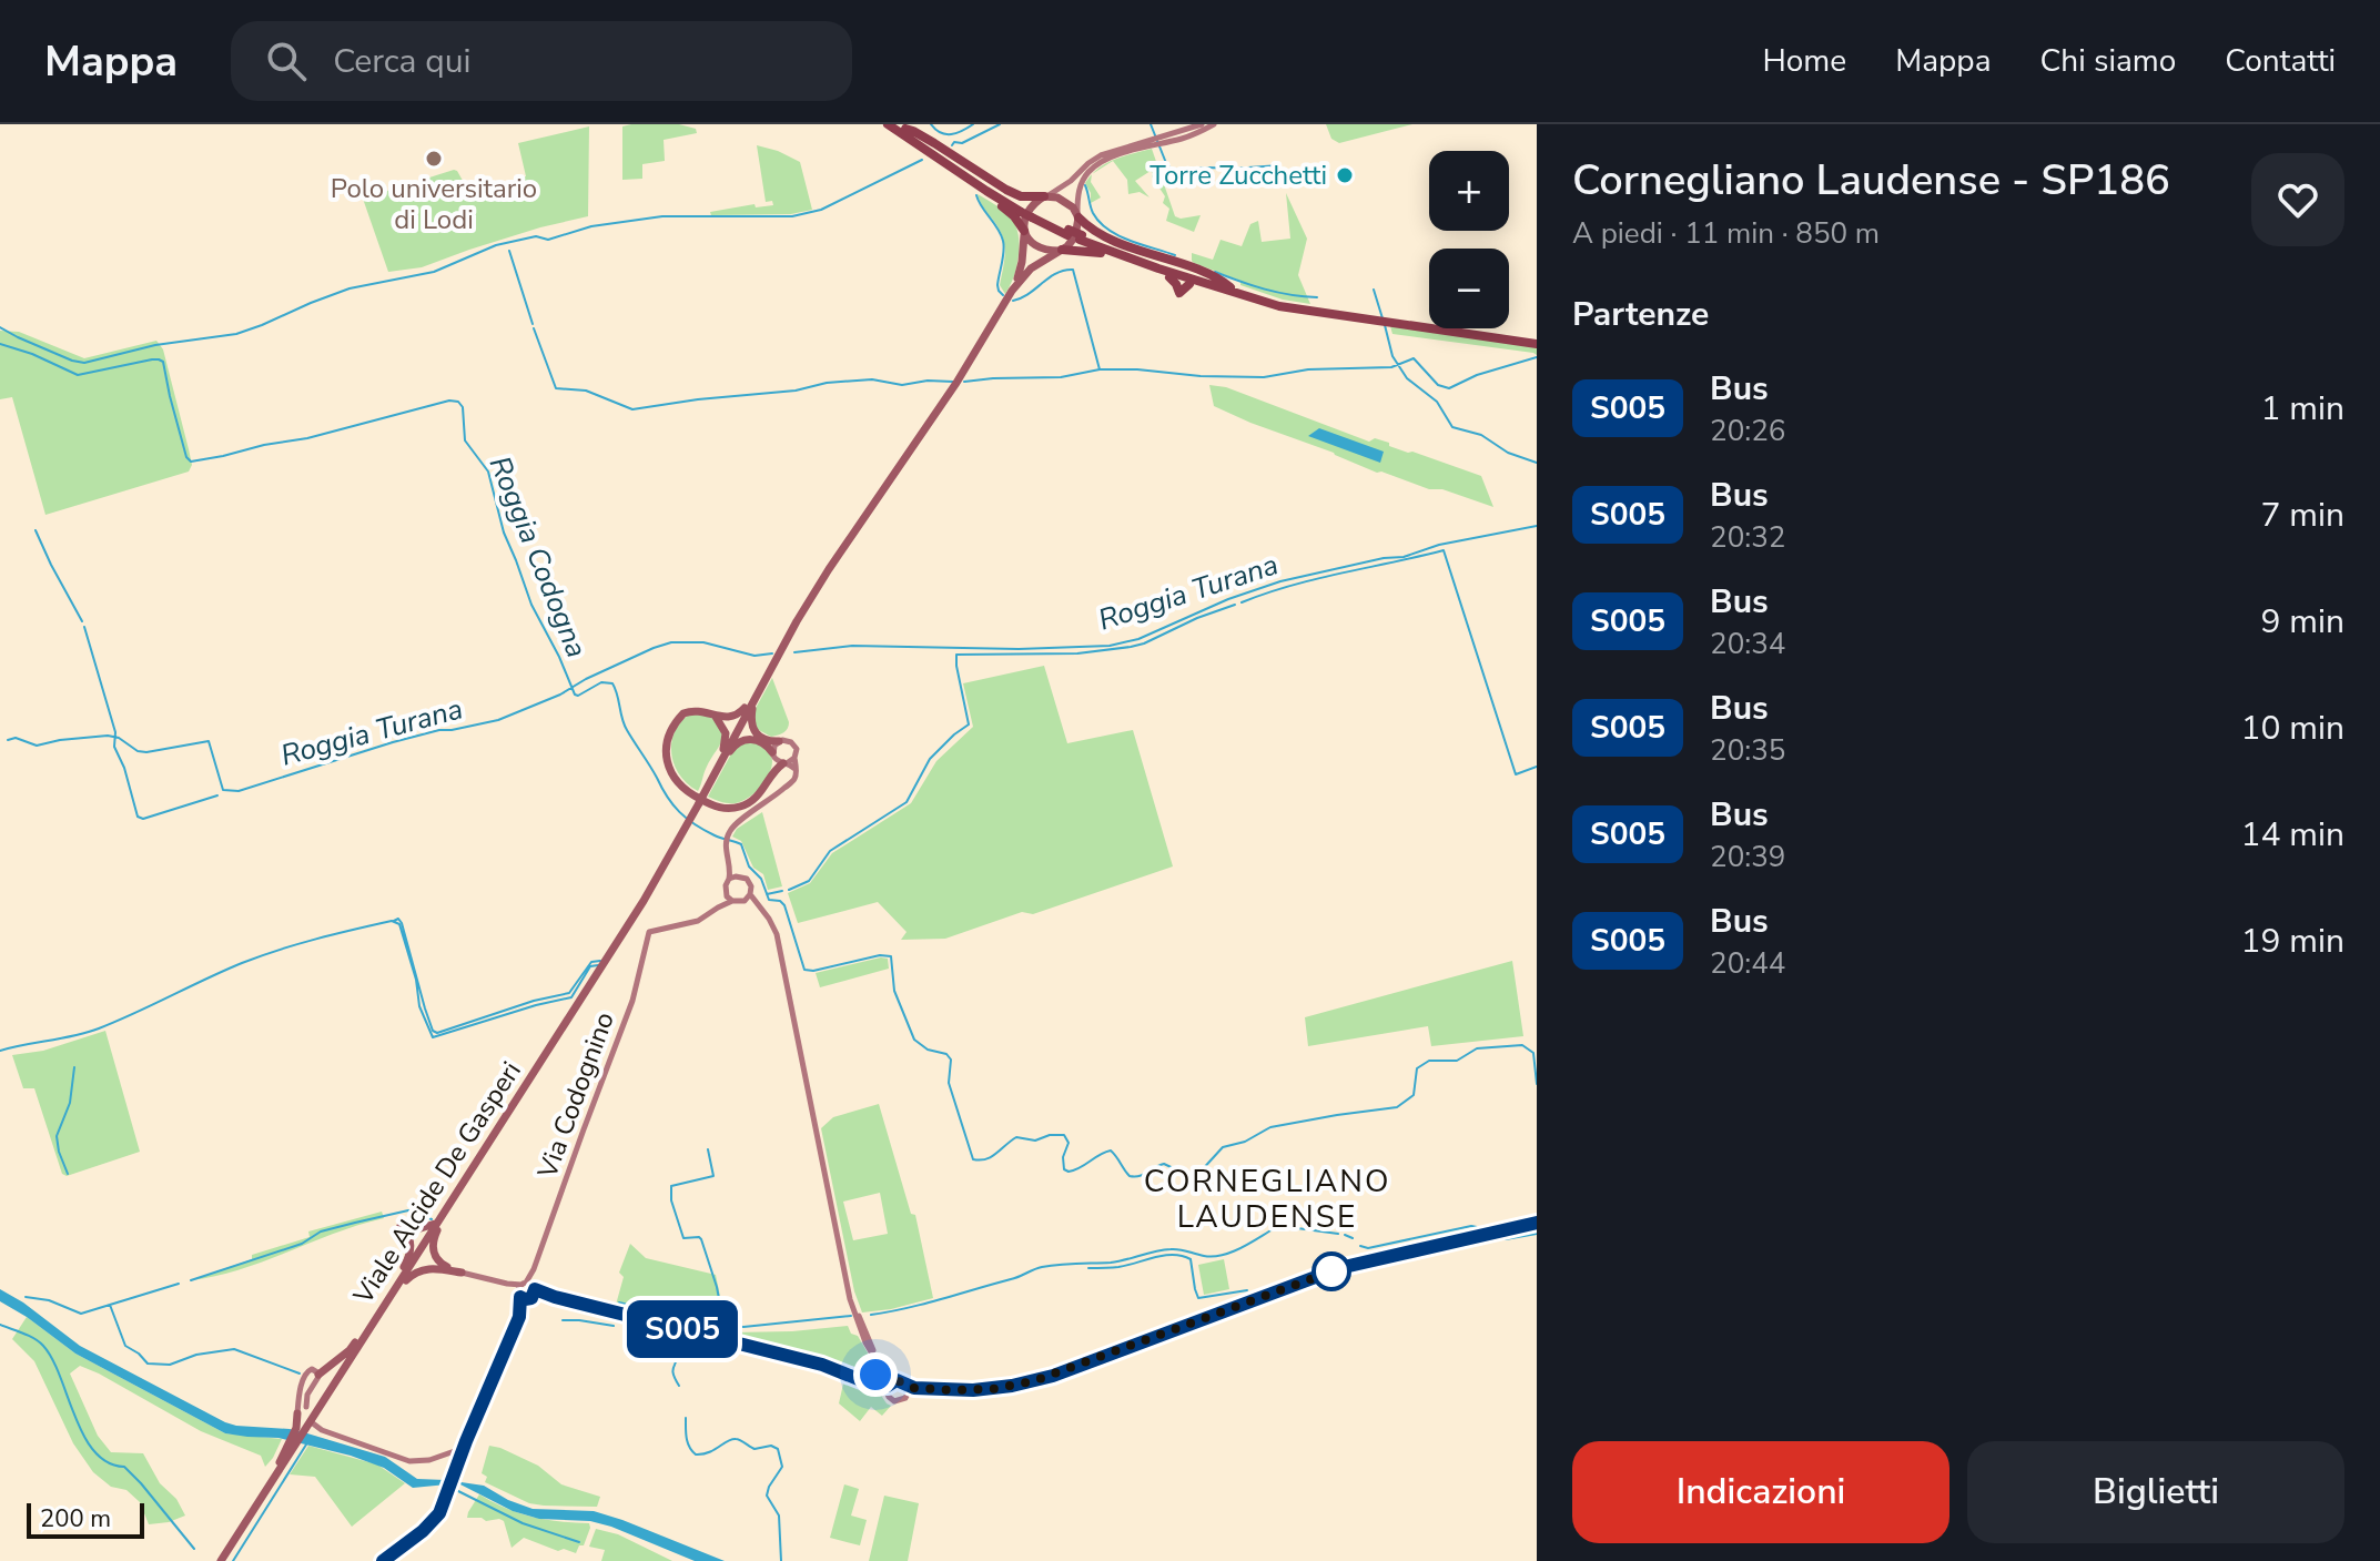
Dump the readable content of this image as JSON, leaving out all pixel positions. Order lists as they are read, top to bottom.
{
  "streets": {
    "main road": ["Viale Alcide De Gasperi"],
    "street": ["Via Codognino"]
  },
  "districts": ["CORNEGLIANO LAUDENSE"],
  "water": ["Roggia Codogna", "Roggia Turana"],
  "places": ["Polo universitario di Lodi", "Torre Zucchetti"],
  "lines": ["bus line S005"],
  "scale_bar": "200 m",
  "page": {
    "header": "Mappa",
    "search": "Cerca qui",
    "nav": [
      "Home",
      "Mappa",
      "Chi siamo",
      "Contatti"
    ],
    "on_map": "S005",
    "heading": [
      ["Cornegliano Laudense - SP186", "A piedi · 11 min · 850 m"],
      "Partenze"
    ],
    "map_buttons": ["+", "−"],
    "list": [
      {
        "mark": "S005",
        "name": "Bus",
        "note": "20:26",
        "value": "1 min"
      },
      {
        "mark": "S005",
        "name": "Bus",
        "note": "20:32",
        "value": "7 min"
      },
      {
        "mark": "S005",
        "name": "Bus",
        "note": "20:34",
        "value": "9 min"
      },
      {
        "mark": "S005",
        "name": "Bus",
        "note": "20:35",
        "value": "10 min"
      },
      {
        "mark": "S005",
        "name": "Bus",
        "note": "20:39",
        "value": "14 min"
      },
      {
        "mark": "S005",
        "name": "Bus",
        "note": "20:44",
        "value": "19 min"
      }
    ],
    "buttons": ["Indicazioni", "Biglietti"],
    "scale": "200 m"
  }
}
